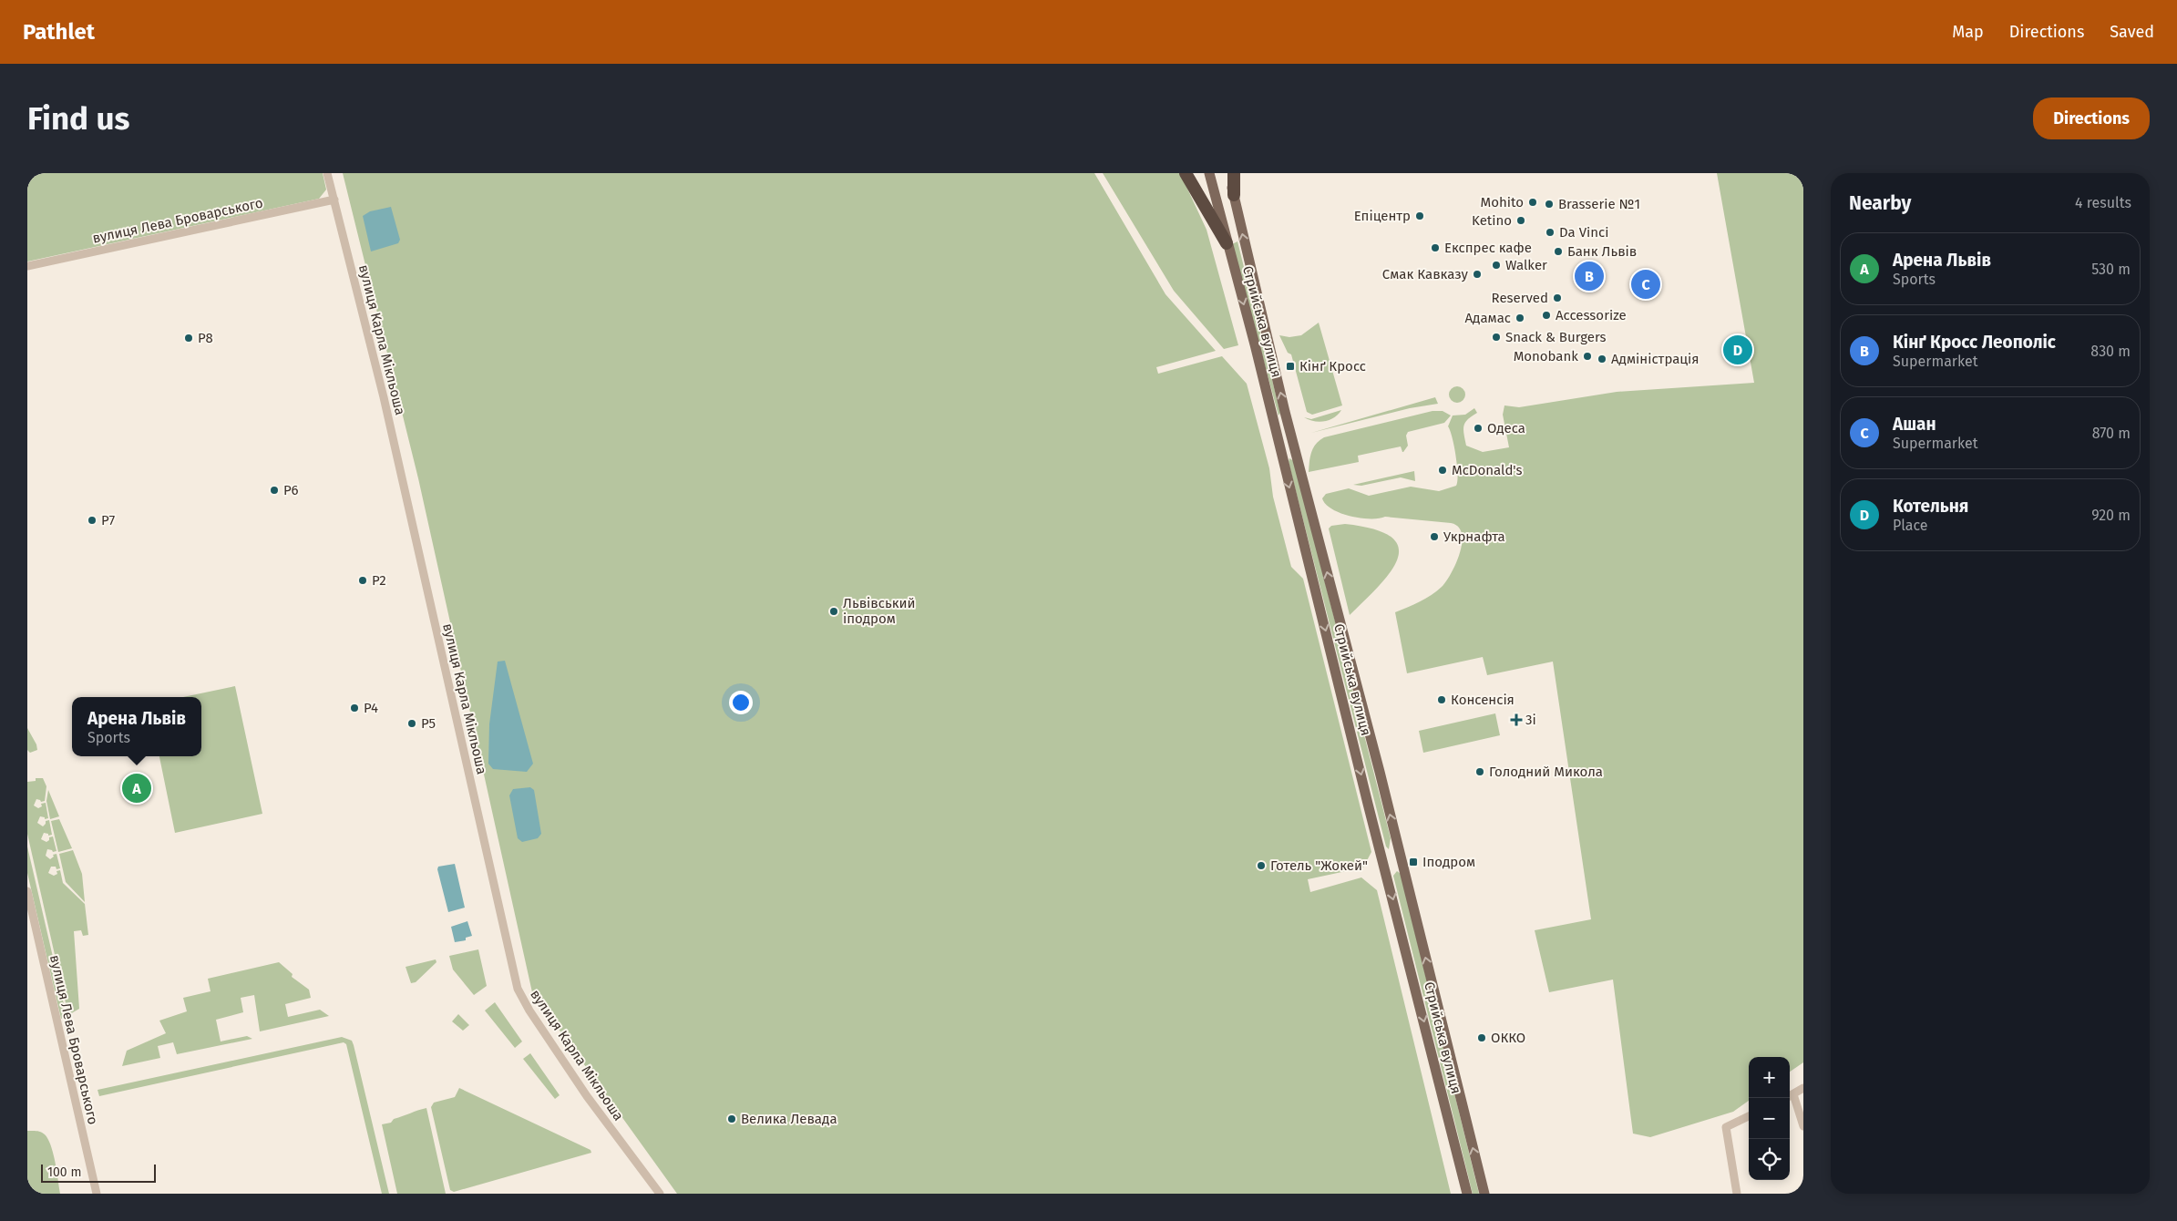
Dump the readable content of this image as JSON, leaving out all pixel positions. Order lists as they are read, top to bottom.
{
  "streets": {
    "main road": ["Стрийська вулиця"],
    "street": ["вулиця Лева Броварського", "вулиця Карла Мікльоша"]
  },
  "crossings": [
    ["вулиця Лева Броварського", "вулиця Карла Мікльоша"]
  ],
  "places": {
    "other": [
      "Mohito",
      "Brasserie №1",
      "Епіцентр",
      "Ketino",
      "Da Vinci",
      "Експрес кафе",
      "Банк Львів",
      "Walker",
      "Смак Кавказу",
      "Reserved",
      "Accessorize",
      "Адамас",
      "Snack & Burgers",
      "P8",
      "Monobank",
      "Адміністрація",
      "Одеса",
      "McDonald's",
      "P6",
      "P7",
      "Укрнафта",
      "P2",
      "Львівський іподром",
      "Консенсія",
      "P4",
      "P5",
      "Голодний Микола",
      "Готель \"Жокей\"",
      "ОККО",
      "Велика Левада"
    ],
    "transit": ["Кінґ Кросс", "Іподром"],
    "health": ["3і"]
  },
  "scale_bar": "100 m",
  "page": {
    "header": "Pathlet",
    "nav": ["Map", "Directions", "Saved"],
    "buttons": "Directions",
    "title": "Find us",
    "heading": ["Nearby", "4 results"],
    "list": [
      {
        "mark": "A",
        "name": "Арена Львів",
        "note": "Sports",
        "value": "530 m"
      },
      {
        "mark": "B",
        "name": "Кінґ Кросс Леополіс",
        "note": "Supermarket",
        "value": "830 m"
      },
      {
        "mark": "C",
        "name": "Ашан",
        "note": "Supermarket",
        "value": "870 m"
      },
      {
        "mark": "D",
        "name": "Котельня",
        "note": "Place",
        "value": "920 m"
      }
    ],
    "pins": [
      "B",
      "C",
      "D",
      "A"
    ],
    "popup": ["Арена Львів", "Sports"],
    "map_buttons": ["+", "−"],
    "scale": "100 m"
  }
}
